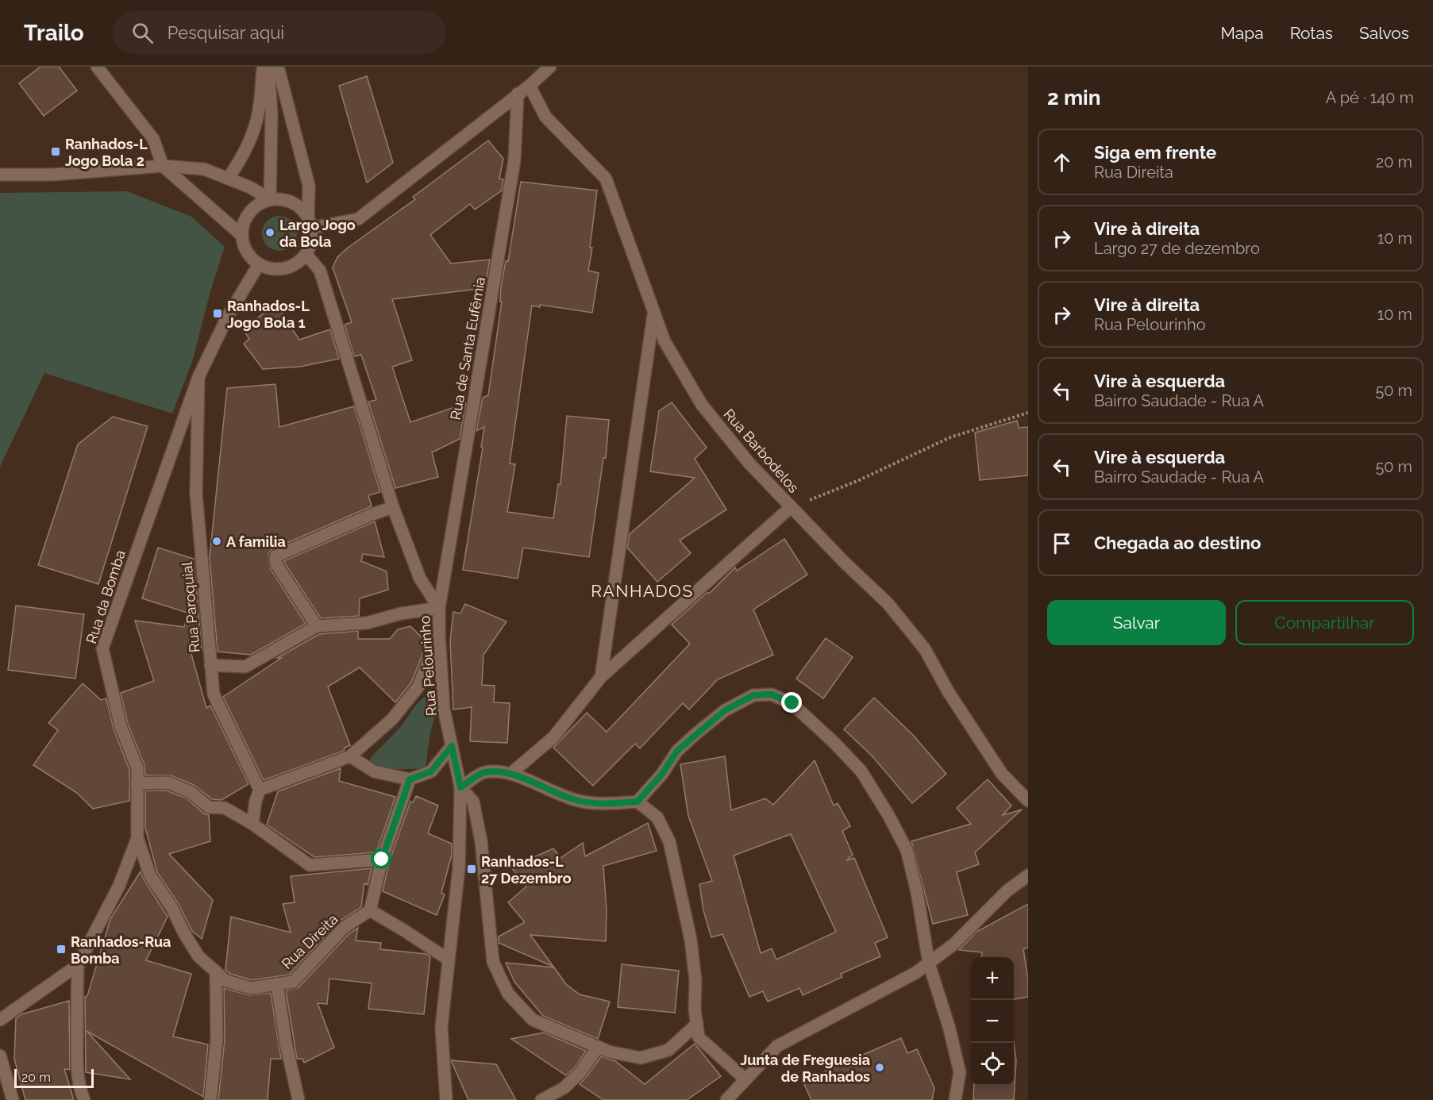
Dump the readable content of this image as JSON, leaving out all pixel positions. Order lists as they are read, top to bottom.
{
  "streets": {
    "street": [
      "Rua de Santa Eufêmia",
      "Rua Barbodelos",
      "Rua da Bomba",
      "Rua Paroquial",
      "Rua Pelourinho",
      "Rua Direita"
    ]
  },
  "crossings": [
    ["Rua de Santa Eufêmia", "Rua Pelourinho"],
    ["Rua da Bomba", "Rua Paroquial"],
    ["Rua da Bomba", "Rua Pelourinho"]
  ],
  "districts": ["RANHADOS"],
  "places": {
    "transit": [
      "Ranhados-L Jogo Bola 2",
      "Ranhados-L Jogo Bola 1",
      "Ranhados-L 27 Dezembro",
      "Ranhados-Rua Bomba"
    ],
    "other": ["Largo Jogo da Bola", "A familia", "Junta de Freguesia de Ranhados"]
  },
  "scale_bar": "20 m",
  "page": {
    "header": "Trailo",
    "search": "Pesquisar aqui",
    "nav": ["Mapa", "Rotas", "Salvos"],
    "heading": ["2 min", "A pé · 140 m"],
    "list": [
      ["Siga em frente", "Rua Direita", "20 m"],
      ["Vire à direita", "Largo 27 de dezembro", "10 m"],
      ["Vire à direita", "Rua Pelourinho", "10 m"],
      ["Vire à esquerda", "Bairro Saudade - Rua A", "50 m"],
      ["Vire à esquerda", "Bairro Saudade - Rua A", "50 m"],
      "Chegada ao destino"
    ],
    "buttons": ["Salvar", "Compartilhar"],
    "map_buttons": ["+", "−"],
    "scale": "20 m"
  }
}
